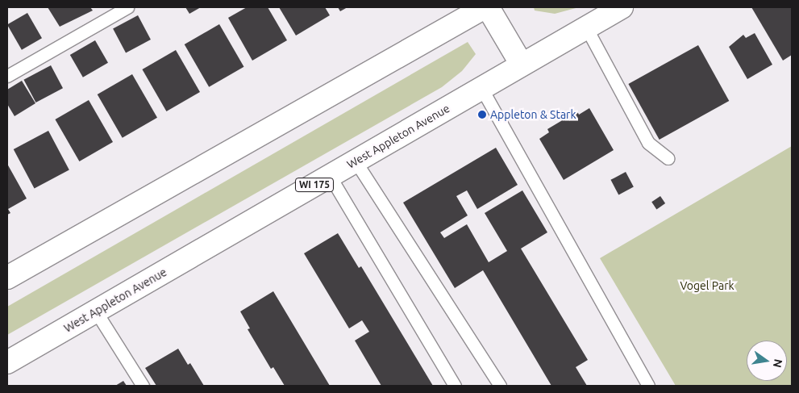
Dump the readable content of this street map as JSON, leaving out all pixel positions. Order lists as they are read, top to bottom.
{
  "streets": {
    "main road": ["West Appleton Avenue", "WI 175"]
  },
  "parks": ["Vogel Park"],
  "places": ["Appleton & Stark"],
  "north": "right"
}
